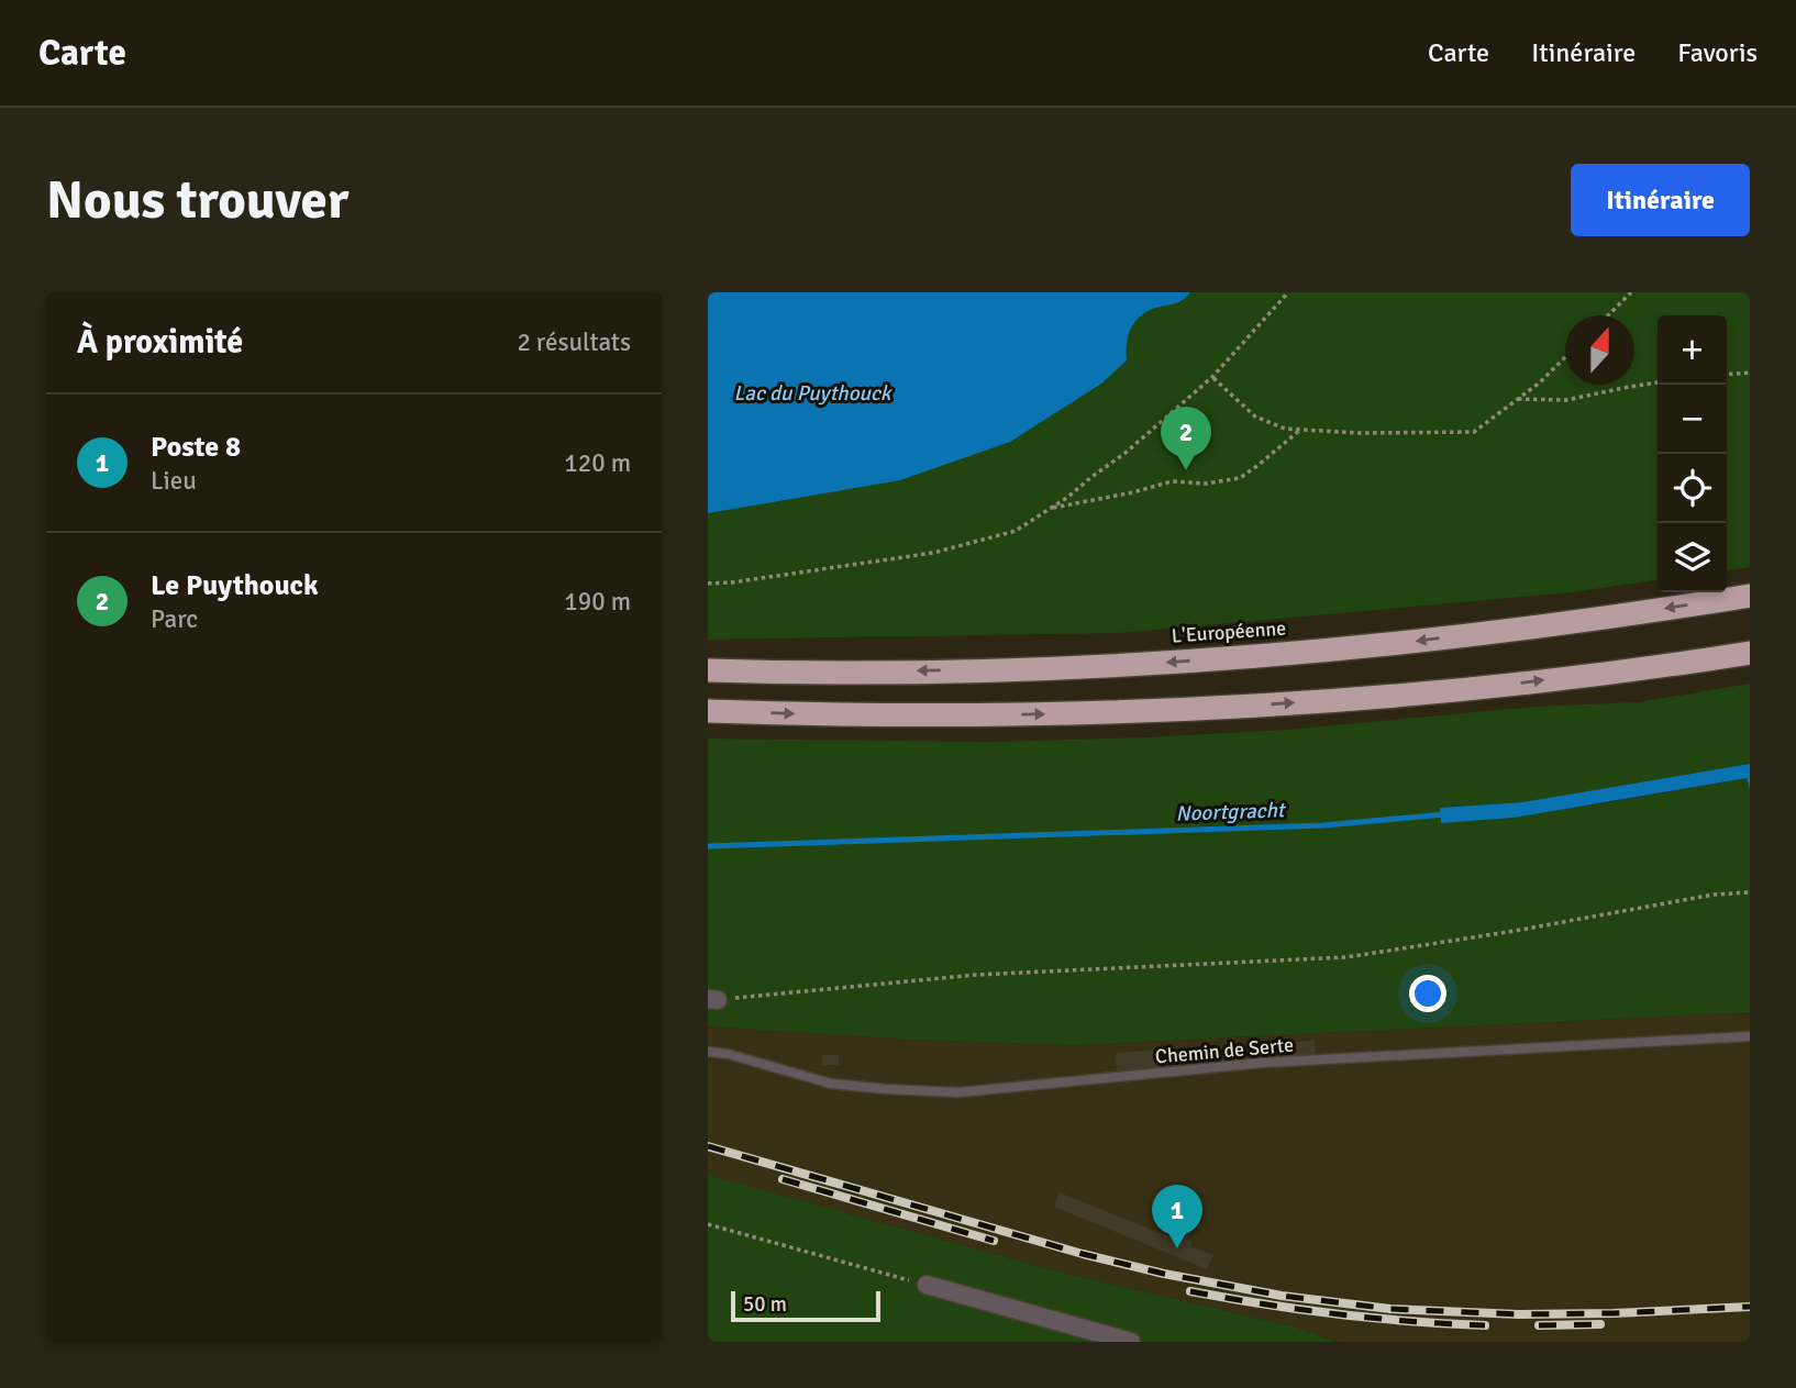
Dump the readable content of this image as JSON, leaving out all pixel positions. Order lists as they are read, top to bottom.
{
  "streets": {
    "highway": ["L'Européenne"],
    "lane": ["Chemin de Serte"]
  },
  "water": ["Lac du Puythouck", "Noortgracht"],
  "scale_bar": "50 m",
  "north": "top",
  "page": {
    "header": "Carte",
    "nav": ["Carte", "Itinéraire", "Favoris"],
    "buttons": "Itinéraire",
    "title": "Nous trouver",
    "heading": ["À proximité", "2 résultats"],
    "map_buttons": ["+", "−"],
    "list": [
      {
        "mark": "1",
        "name": "Poste 8",
        "note": "Lieu",
        "value": "120 m"
      },
      {
        "mark": "2",
        "name": "Le Puythouck",
        "note": "Parc",
        "value": "190 m"
      }
    ],
    "pins": ["2", "1"],
    "scale": "50 m"
  }
}
